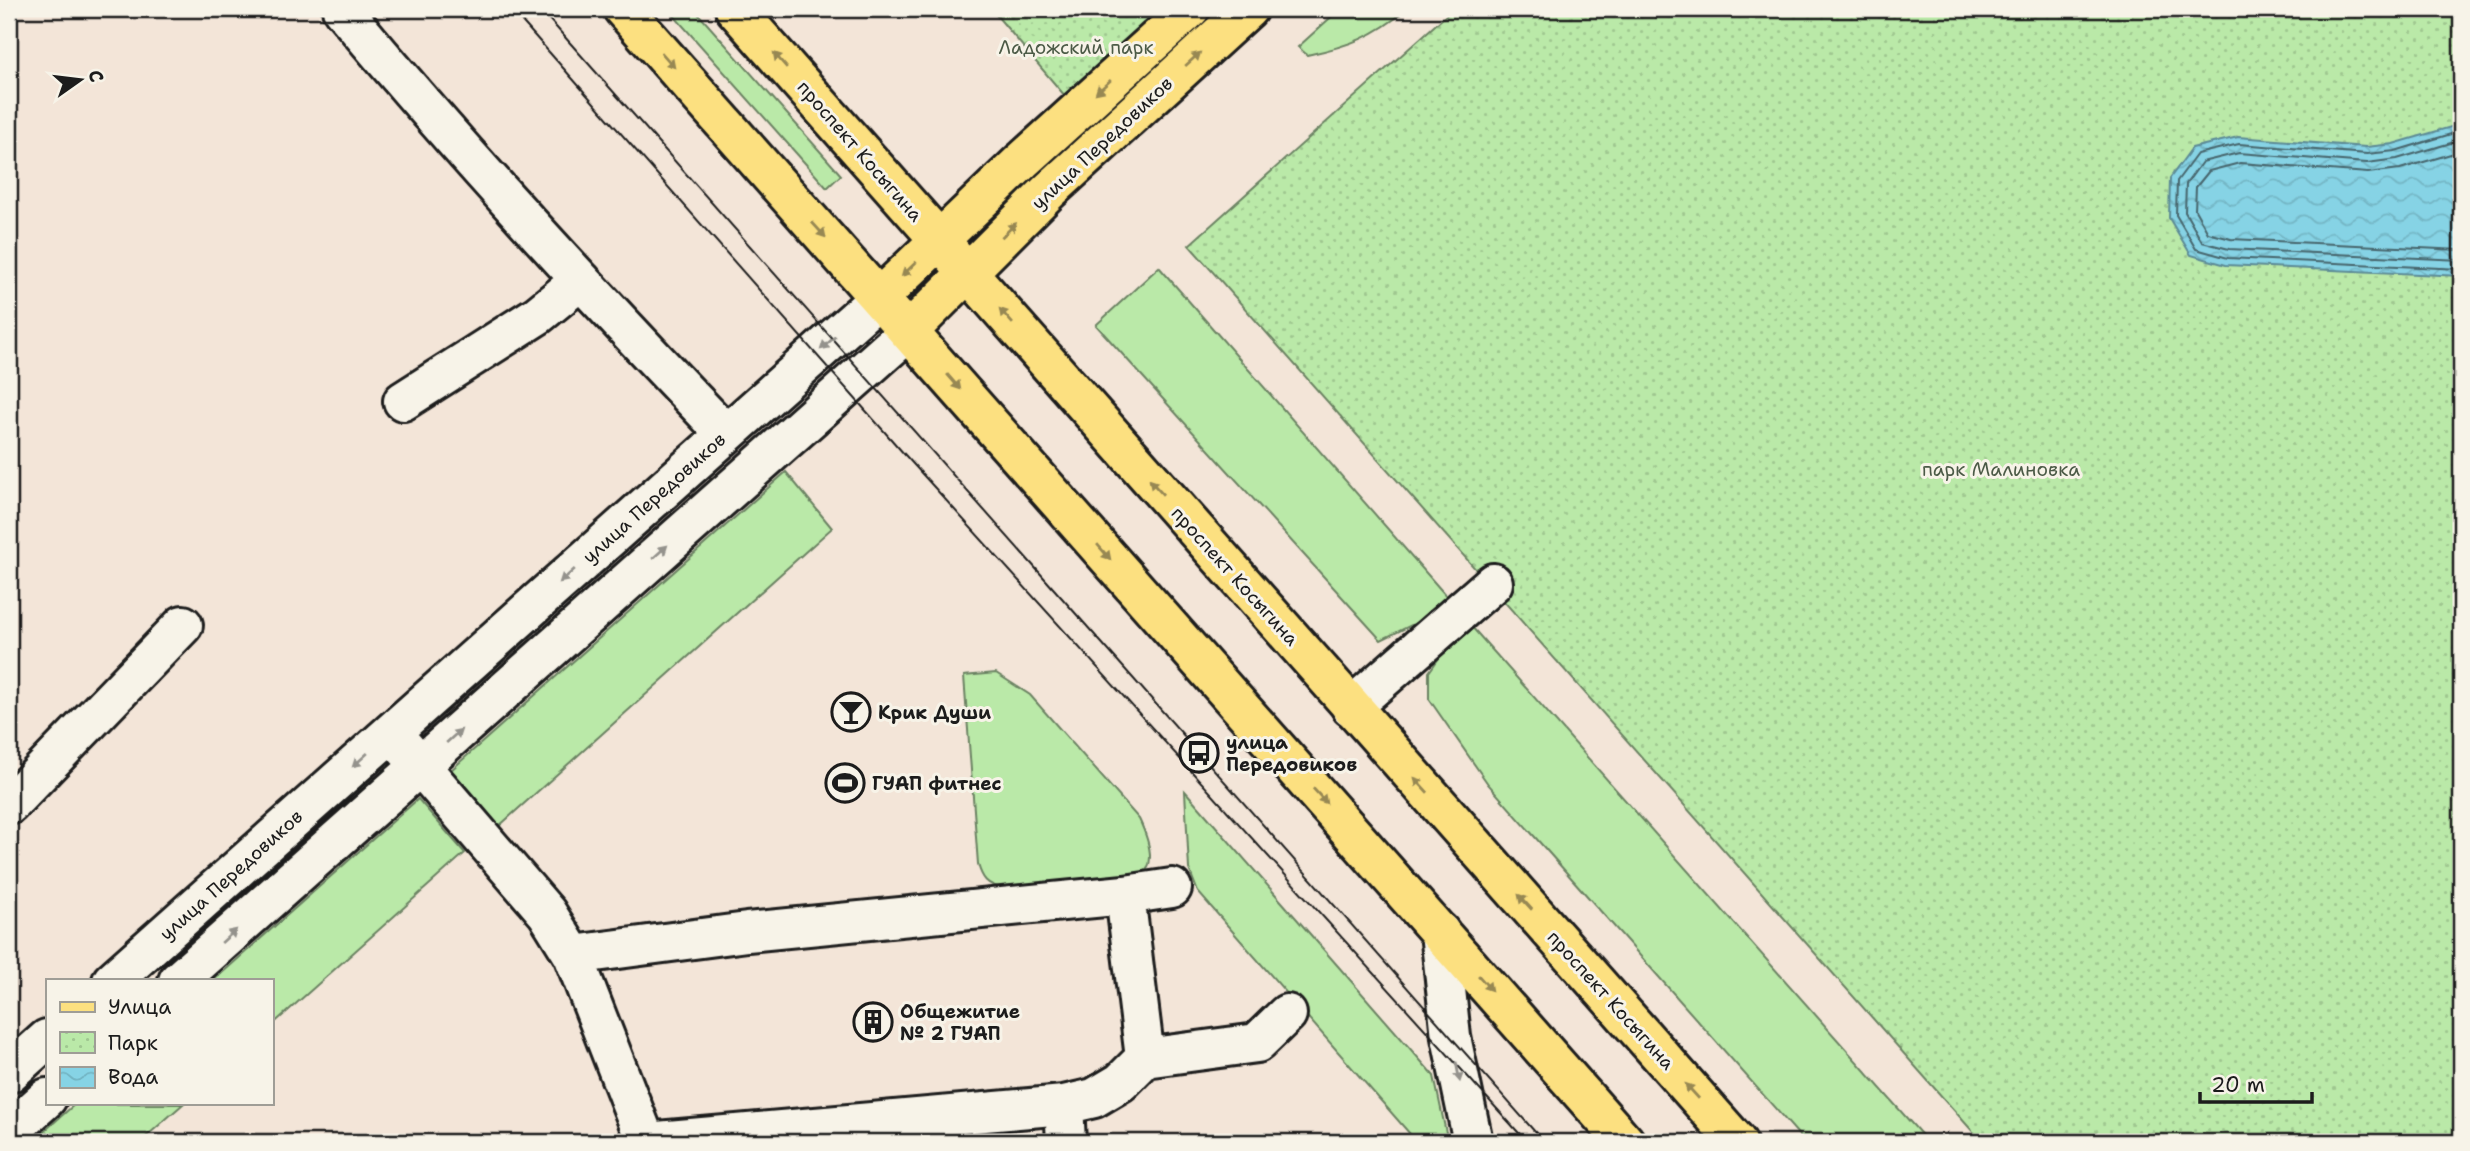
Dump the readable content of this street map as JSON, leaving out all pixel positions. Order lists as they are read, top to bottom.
{
  "streets": {
    "main road": ["улица Передовиков", "проспект Косыгина"]
  },
  "crossings": [
    ["улица Передовиков", "проспект Косыгина"]
  ],
  "parks": ["Ладожский парк", "парк Малиновка"],
  "places": {
    "bar": ["Крик Души"],
    "bus stop": ["улица Передовиков"],
    "sports": ["ГУАП фитнес"],
    "building": ["Общежитие № 2 ГУАП"]
  },
  "legend": ["Улица", "Парк", "Вода"],
  "scale_bar": "20 m",
  "north": "right"
}
